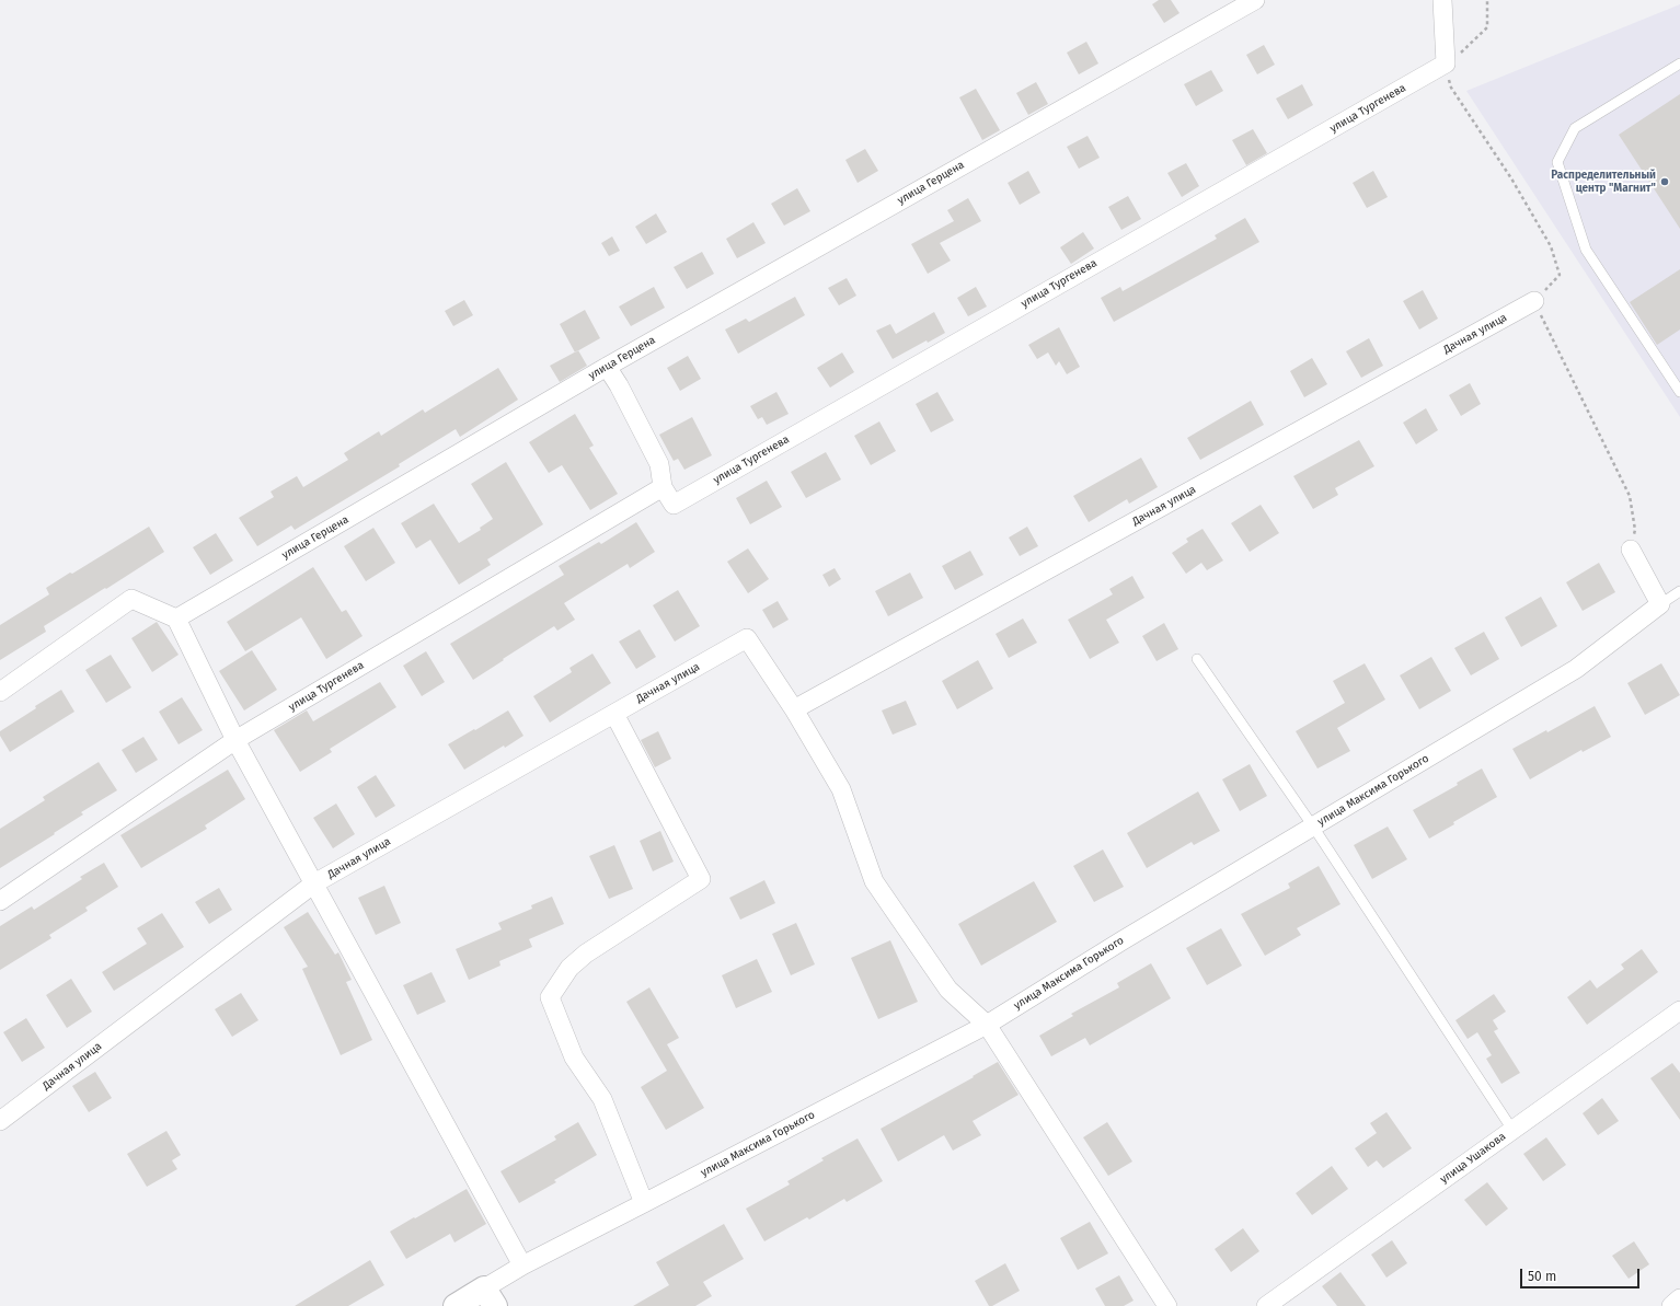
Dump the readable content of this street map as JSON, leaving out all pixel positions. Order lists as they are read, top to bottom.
{
  "streets": {
    "street": [
      "улица Тургенева",
      "улица Герцена",
      "Дачная улица",
      "улица Максима Горького",
      "улица Ушакова"
    ]
  },
  "places": ["Распределительный центр \"Магнит\""],
  "scale_bar": "50 m"
}
